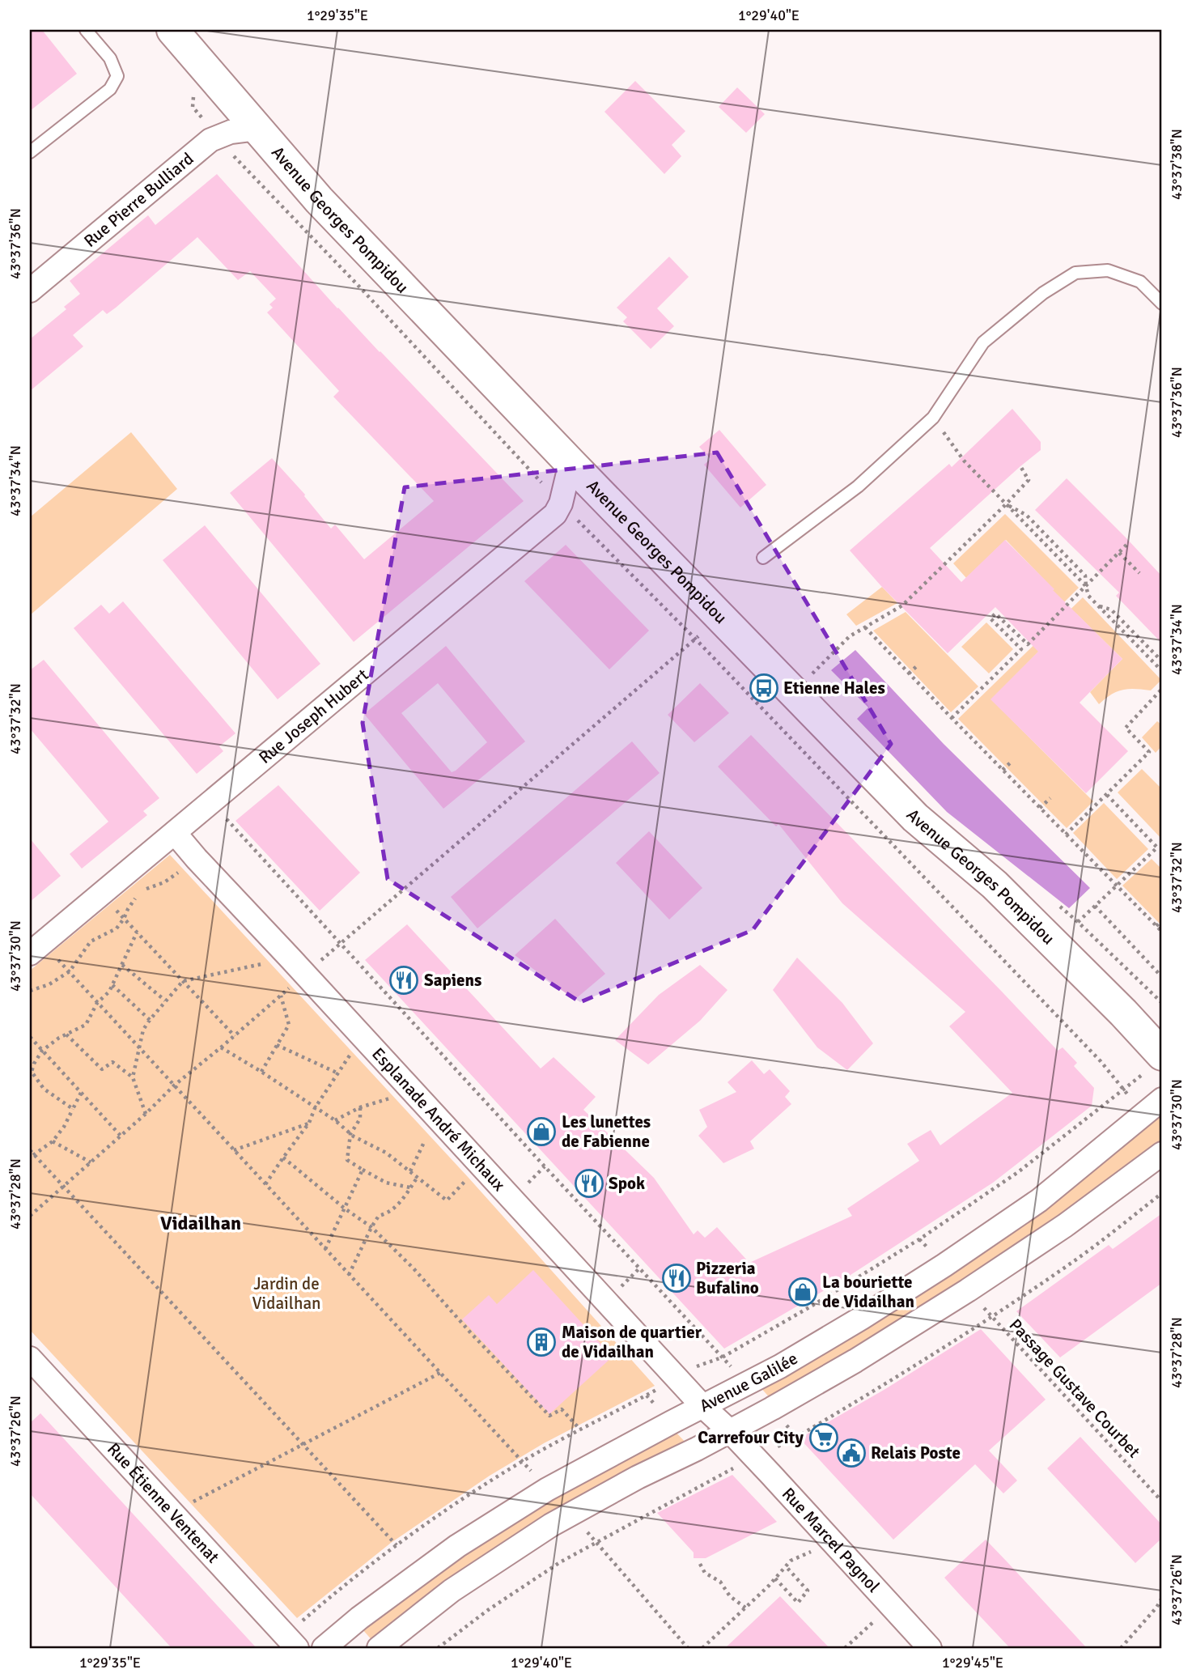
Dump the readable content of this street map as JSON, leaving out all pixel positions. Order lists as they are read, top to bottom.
{
  "streets": {
    "main road": ["Avenue Georges Pompidou"],
    "street": [
      "Rue Pierre Bulliard",
      "Rue Joseph Hubert",
      "Esplanade André Michaux",
      "Avenue Galilée",
      "Rue Étienne Ventenat",
      "Rue Marcel Pagnol"
    ],
    "path": ["Passage Gustave Courbet"]
  },
  "crossings": [
    ["Rue Pierre Bulliard", "Avenue Georges Pompidou"],
    ["Avenue Georges Pompidou", "Rue Joseph Hubert"],
    ["Rue Joseph Hubert", "Esplanade André Michaux"],
    ["Esplanade André Michaux", "Avenue Galilée"],
    ["Esplanade André Michaux", "Rue Marcel Pagnol"],
    ["Avenue Galilée", "Rue Marcel Pagnol"]
  ],
  "districts": ["Vidailhan"],
  "parks": ["Jardin de Vidailhan"],
  "places": {
    "bus stop": ["Etienne Hales"],
    "restaurant": ["Sapiens", "Spok", "Pizzeria Bufalino"],
    "shop": ["Les lunettes de Fabienne", "La bouriette de Vidailhan"],
    "building": ["Maison de quartier de Vidailhan"],
    "supermarket": ["Carrefour City"],
    "public building": ["Relais Poste"]
  },
  "coordinates": [
    "1°29'35\"E",
    "1°29'40\"E",
    "43°37'38\"N",
    "43°37'36\"N",
    "43°37'34\"N",
    "43°37'32\"N",
    "43°37'30\"N",
    "43°37'28\"N",
    "43°37'26\"N",
    "1°29'45\"E"
  ]
}
